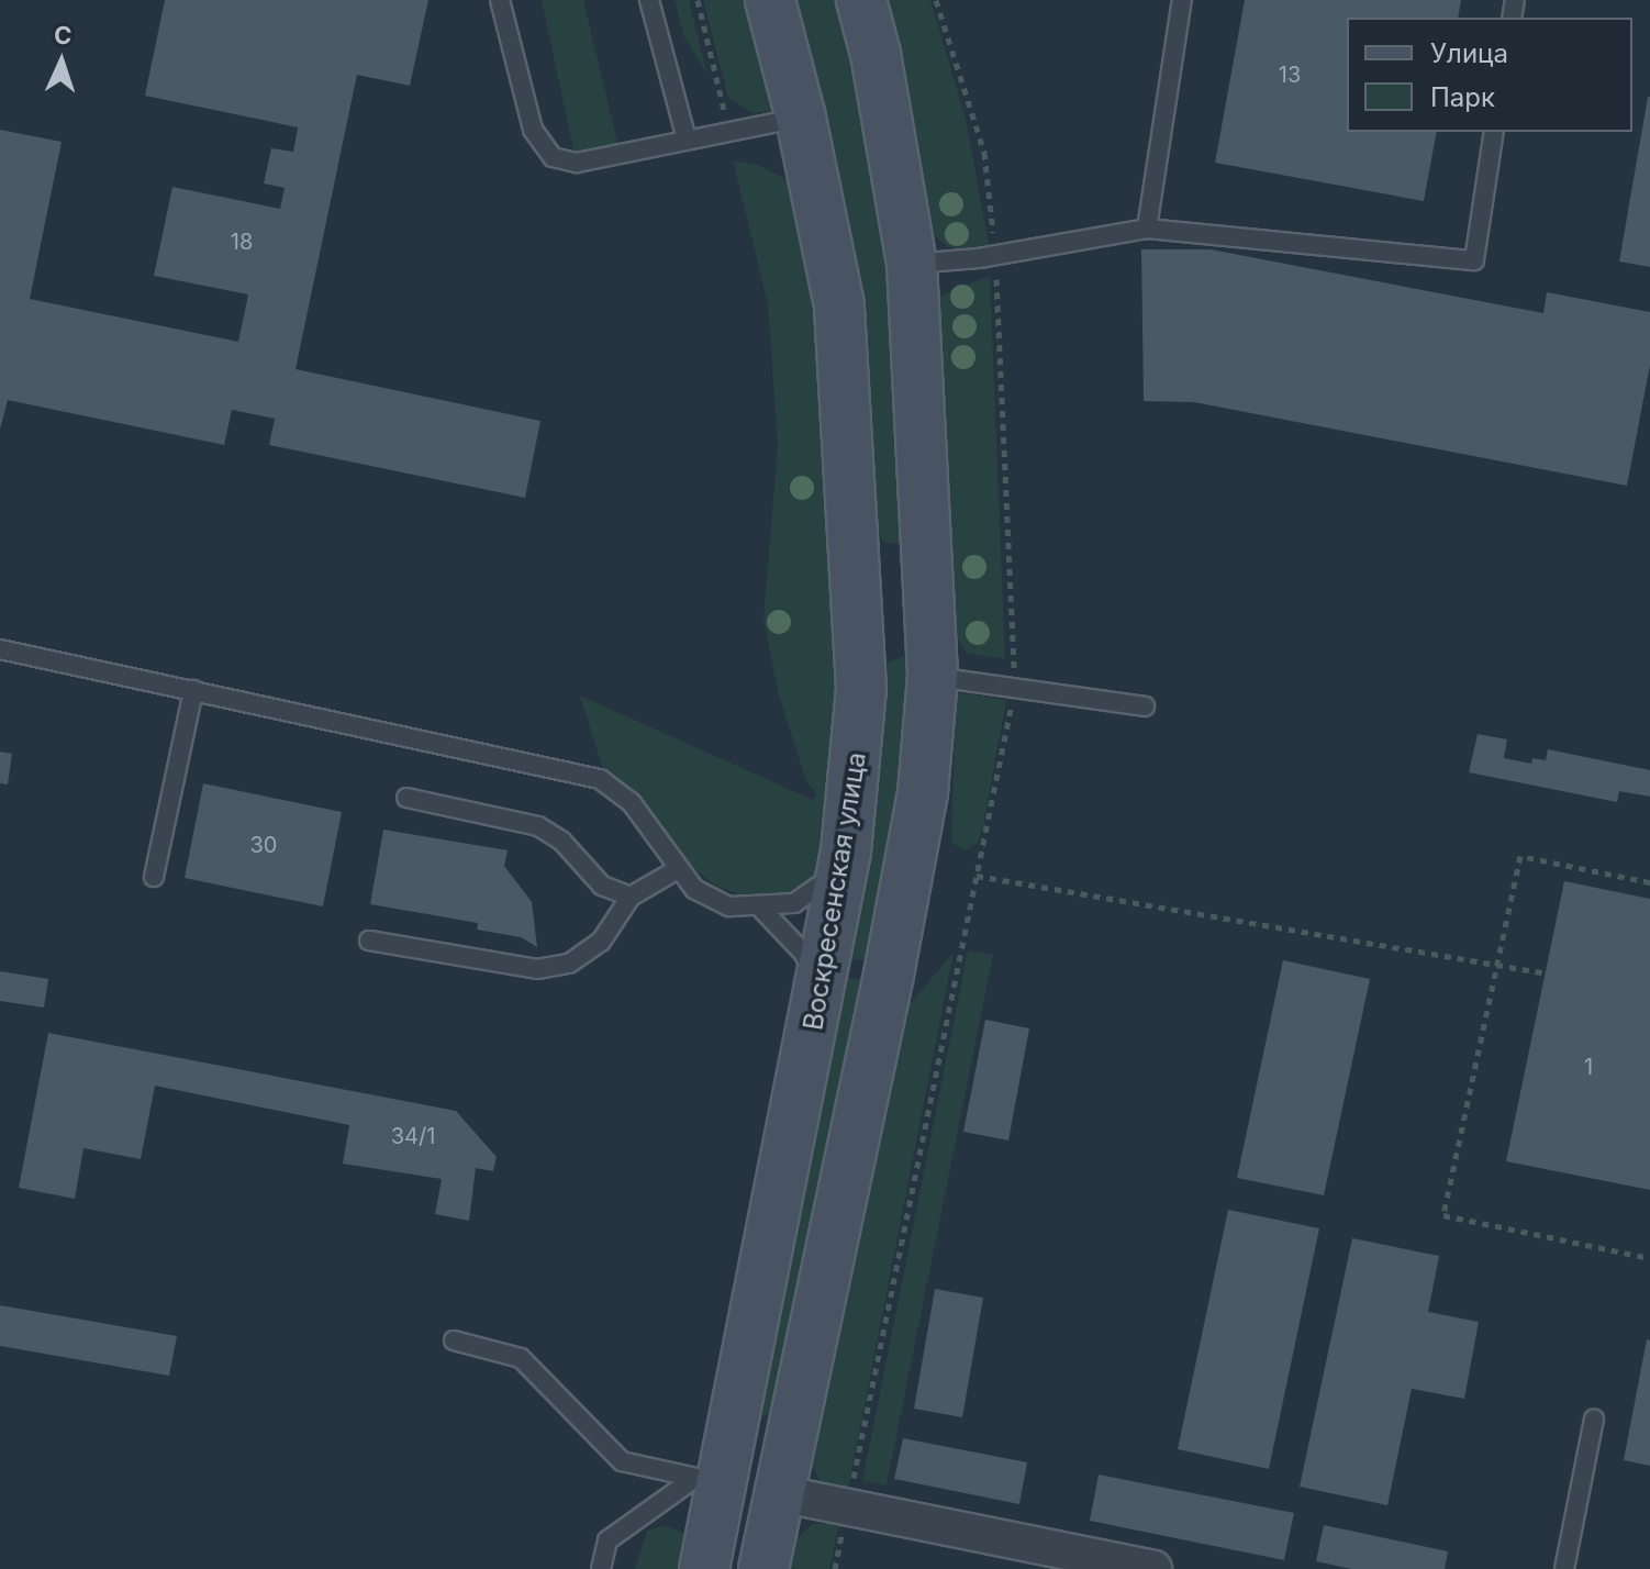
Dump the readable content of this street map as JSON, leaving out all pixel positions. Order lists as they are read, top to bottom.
{
  "streets": {
    "main road": ["Воскресенская улица"]
  },
  "house_numbers": [
    "13",
    "18",
    "30",
    "1",
    "34/1"
  ],
  "legend": ["Улица", "Парк"],
  "north": "top"
}
